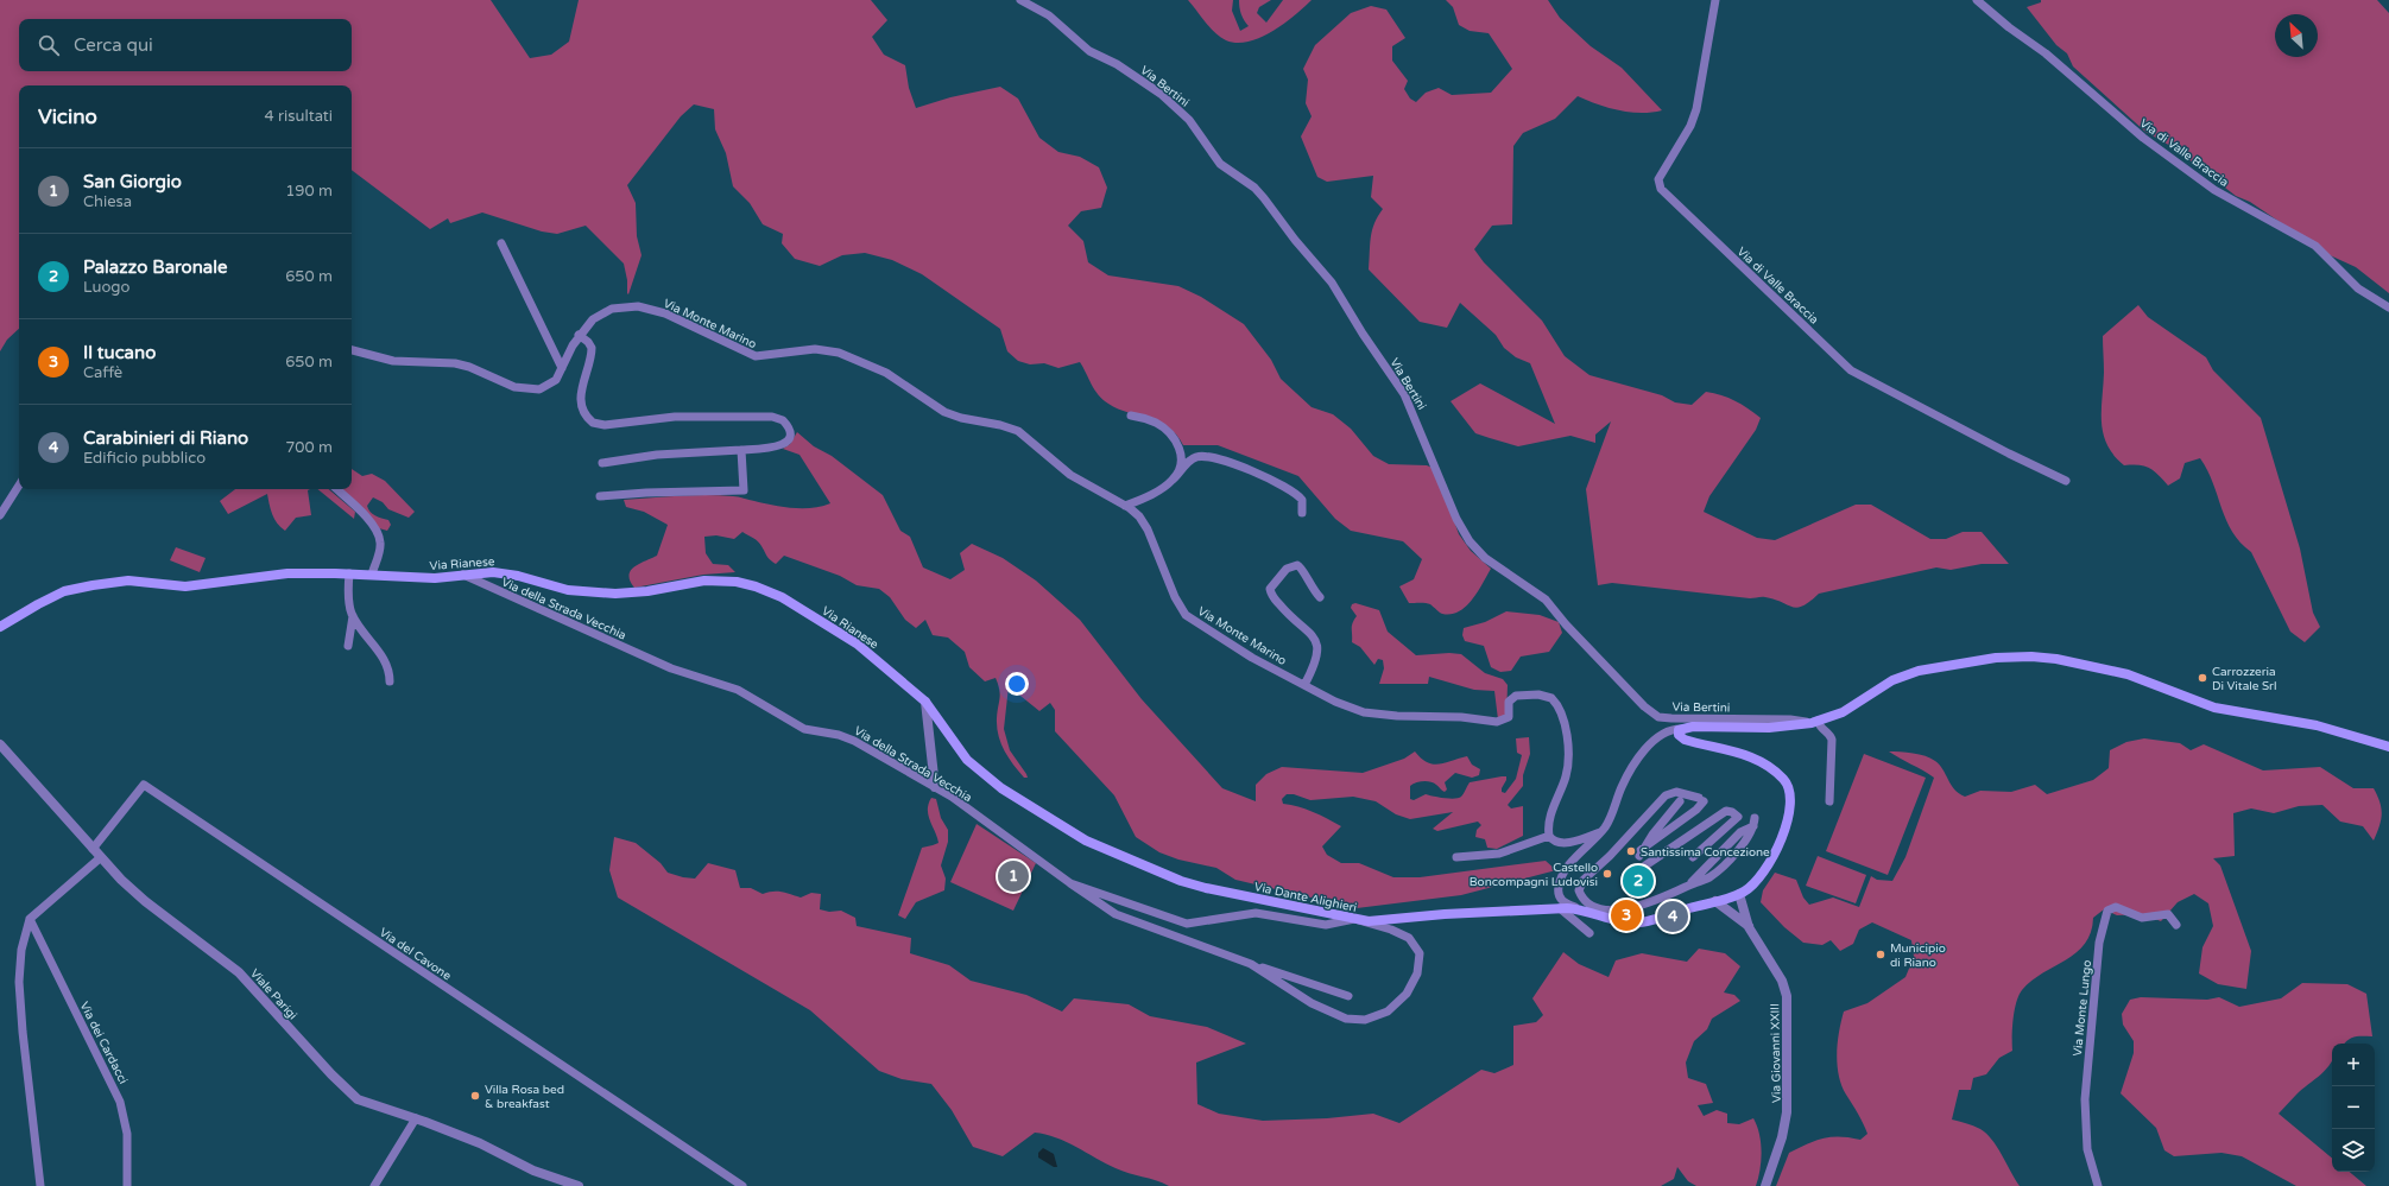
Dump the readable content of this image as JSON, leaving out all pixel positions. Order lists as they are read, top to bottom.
{
  "streets": {
    "main road": ["Via Rianese", "Via Dante Alighieri"],
    "street": [
      "Via Bertini",
      "Via di Valle Braccia",
      "Via Monte Marino",
      "Via della Strada Vecchia",
      "Via del Cavone",
      "Viale Parigi",
      "Via Monte Lungo",
      "Via dei Cardacci",
      "Via Giovanni XXIII"
    ]
  },
  "crossings": [
    ["Via Rianese", "Via della Strada Vecchia"],
    ["Via Rianese", "Via Dante Alighieri"],
    ["Via della Strada Vecchia", "Via Dante Alighieri"],
    ["Via Dante Alighieri", "Via Giovanni XXIII"],
    ["Via del Cavone", "Viale Parigi"]
  ],
  "places": [
    "Carrozzeria Di Vitale Srl",
    "Santissima Concezione",
    "Castello Boncompagni Ludovisi",
    "Municipio di Riano",
    "Villa Rosa bed & breakfast"
  ],
  "north": "top left",
  "page": {
    "search": "Cerca qui",
    "heading": ["Vicino", "4 risultati"],
    "list": [
      {
        "mark": "1",
        "name": "San Giorgio",
        "note": "Chiesa",
        "value": "190 m"
      },
      {
        "mark": "2",
        "name": "Palazzo Baronale",
        "note": "Luogo",
        "value": "650 m"
      },
      {
        "mark": "3",
        "name": "Il tucano",
        "note": "Caffè",
        "value": "650 m"
      },
      {
        "mark": "4",
        "name": "Carabinieri di Riano",
        "note": "Edificio pubblico",
        "value": "700 m"
      }
    ],
    "pins": [
      "1",
      "2",
      "3",
      "4"
    ],
    "map_buttons": ["+", "−"]
  }
}
